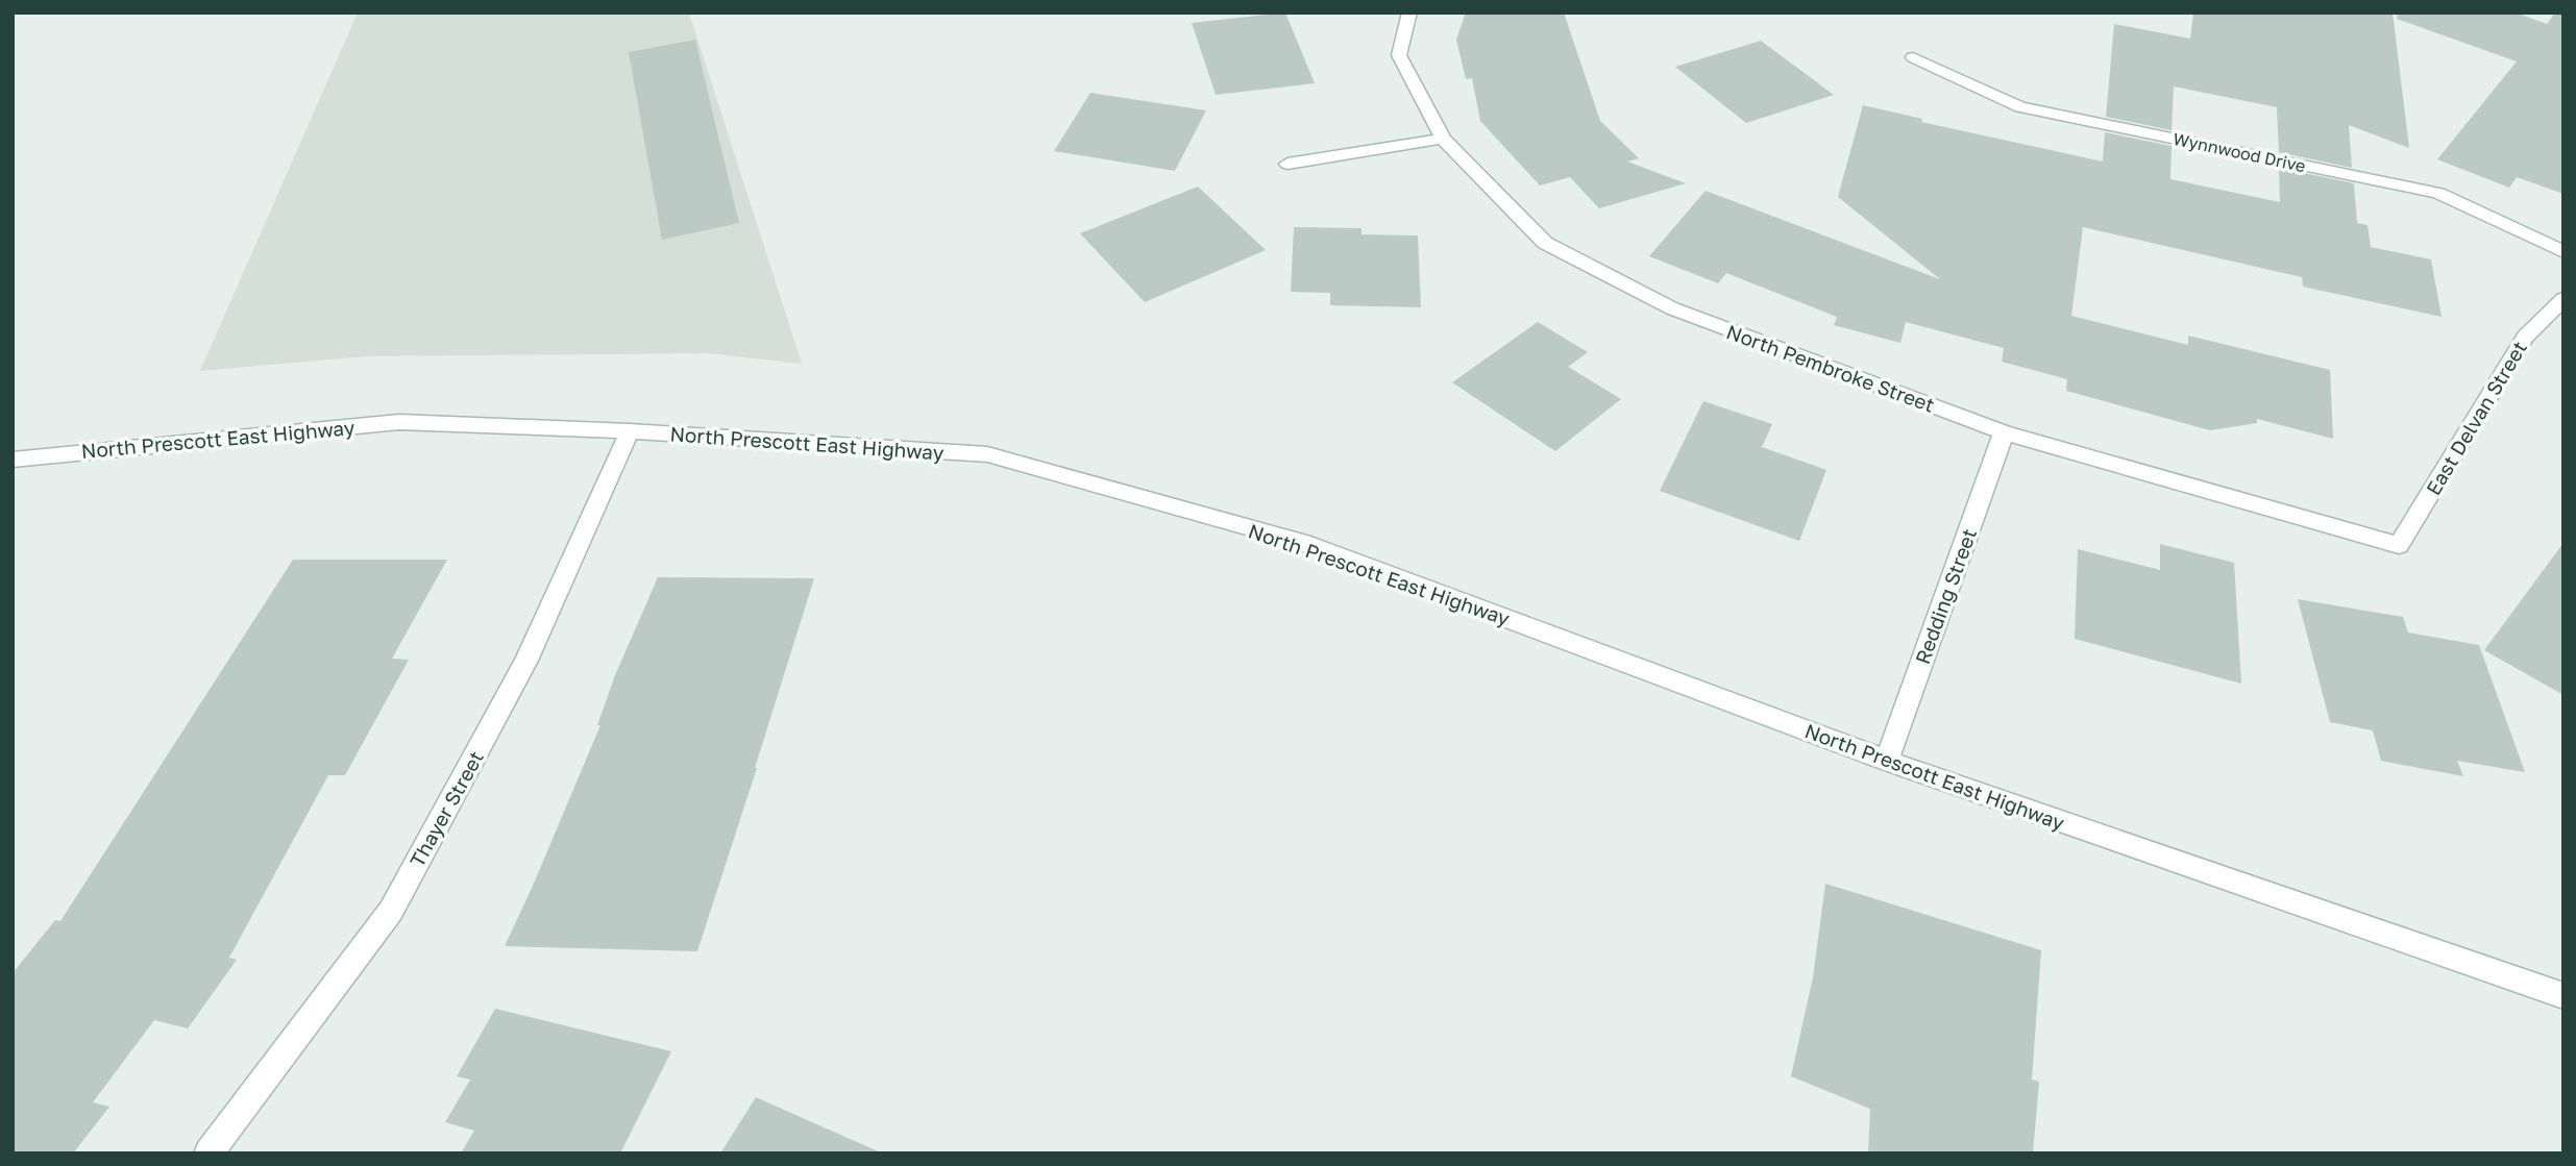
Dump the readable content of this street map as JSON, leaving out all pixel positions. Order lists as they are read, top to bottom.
{
  "streets": {
    "street": [
      "Wynnwood Drive",
      "North Pembroke Street",
      "East Delvan Street",
      "North Prescott East Highway",
      "Redding Street",
      "Thayer Street"
    ]
  },
  "crossings": [
    ["North Pembroke Street", "East Delvan Street"],
    ["North Pembroke Street", "Redding Street"],
    ["North Prescott East Highway", "Redding Street"],
    ["North Prescott East Highway", "Thayer Street"]
  ]
}
